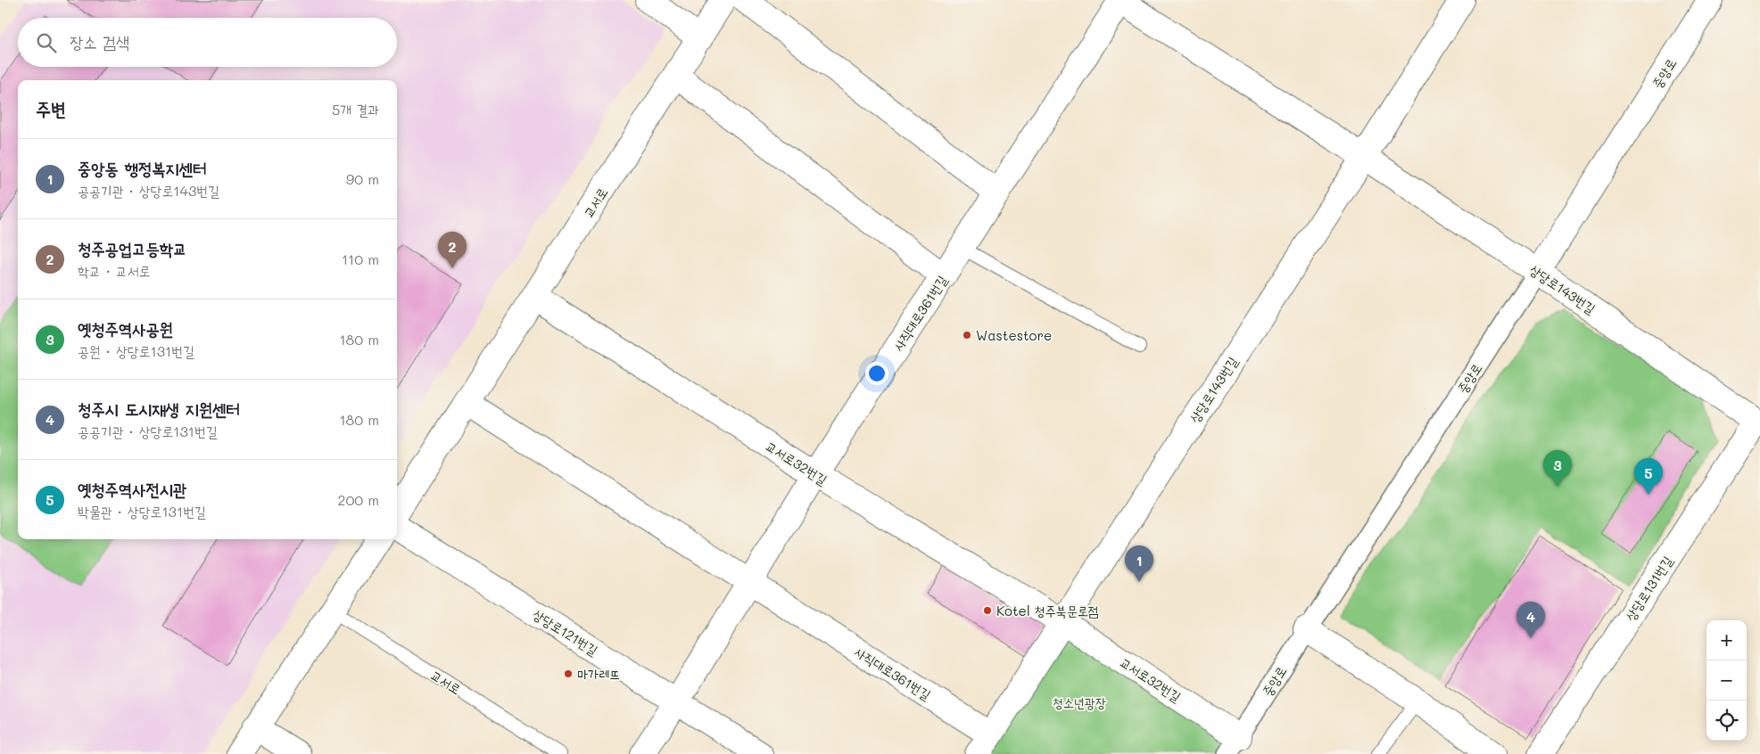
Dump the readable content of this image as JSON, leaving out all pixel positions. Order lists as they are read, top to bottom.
{
  "streets": {
    "street": [
      "중앙로",
      "교서로",
      "상당로143번길",
      "사직대로361번길",
      "교서로32번길",
      "상당로131번길",
      "상당로121번길"
    ]
  },
  "crossings": [
    ["중앙로", "상당로143번길"],
    ["중앙로", "교서로32번길"],
    ["교서로", "사직대로361번길"],
    ["교서로", "교서로32번길"],
    ["상당로143번길", "사직대로361번길"],
    ["상당로143번길", "교서로32번길"],
    ["상당로143번길", "상당로131번길"],
    ["사직대로361번길", "교서로32번길"],
    ["사직대로361번길", "상당로121번길"]
  ],
  "parks": ["청소년광장"],
  "places": ["Wastestore", "Kotel 청주북문로점", "마가레뜨"],
  "page": {
    "search": "장소 검색",
    "heading": ["주변", "5개 결과"],
    "list": [
      {
        "mark": "1",
        "name": "중앙동 행정복지센터",
        "note": "공공기관 · 상당로143번길",
        "value": "90 m"
      },
      {
        "mark": "2",
        "name": "청주공업고등학교",
        "note": "학교 · 교서로",
        "value": "110 m"
      },
      {
        "mark": "3",
        "name": "옛청주역사공원",
        "note": "공원 · 상당로131번길",
        "value": "180 m"
      },
      {
        "mark": "4",
        "name": "청주시 도시재생 지원센터",
        "note": "공공기관 · 상당로131번길",
        "value": "180 m"
      },
      {
        "mark": "5",
        "name": "옛청주역사전시관",
        "note": "박물관 · 상당로131번길",
        "value": "200 m"
      }
    ],
    "pins": [
      "2",
      "3",
      "5",
      "1",
      "4"
    ],
    "map_buttons": ["+", "−"]
  }
}
